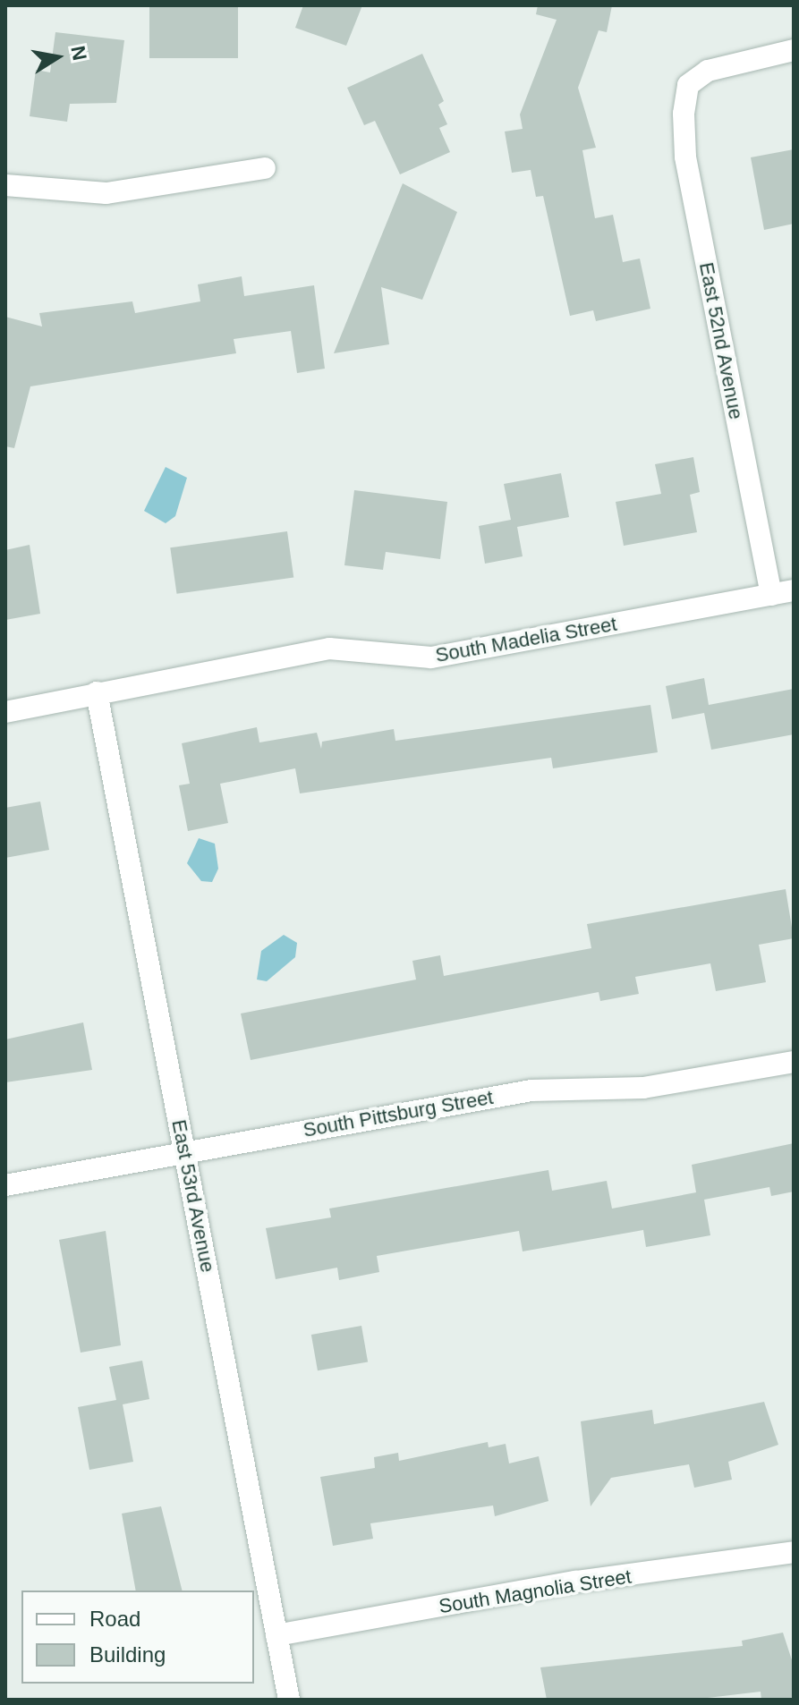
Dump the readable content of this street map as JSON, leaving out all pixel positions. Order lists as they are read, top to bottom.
{
  "streets": {
    "street": [
      "East 52nd Avenue",
      "South Madelia Street",
      "South Pittsburg Street",
      "East 53rd Avenue",
      "South Magnolia Street"
    ]
  },
  "crossings": [
    ["East 52nd Avenue", "South Madelia Street"],
    ["South Madelia Street", "East 53rd Avenue"],
    ["South Pittsburg Street", "East 53rd Avenue"],
    ["East 53rd Avenue", "South Magnolia Street"]
  ],
  "legend": ["Road", "Building"],
  "north": "right"
}
